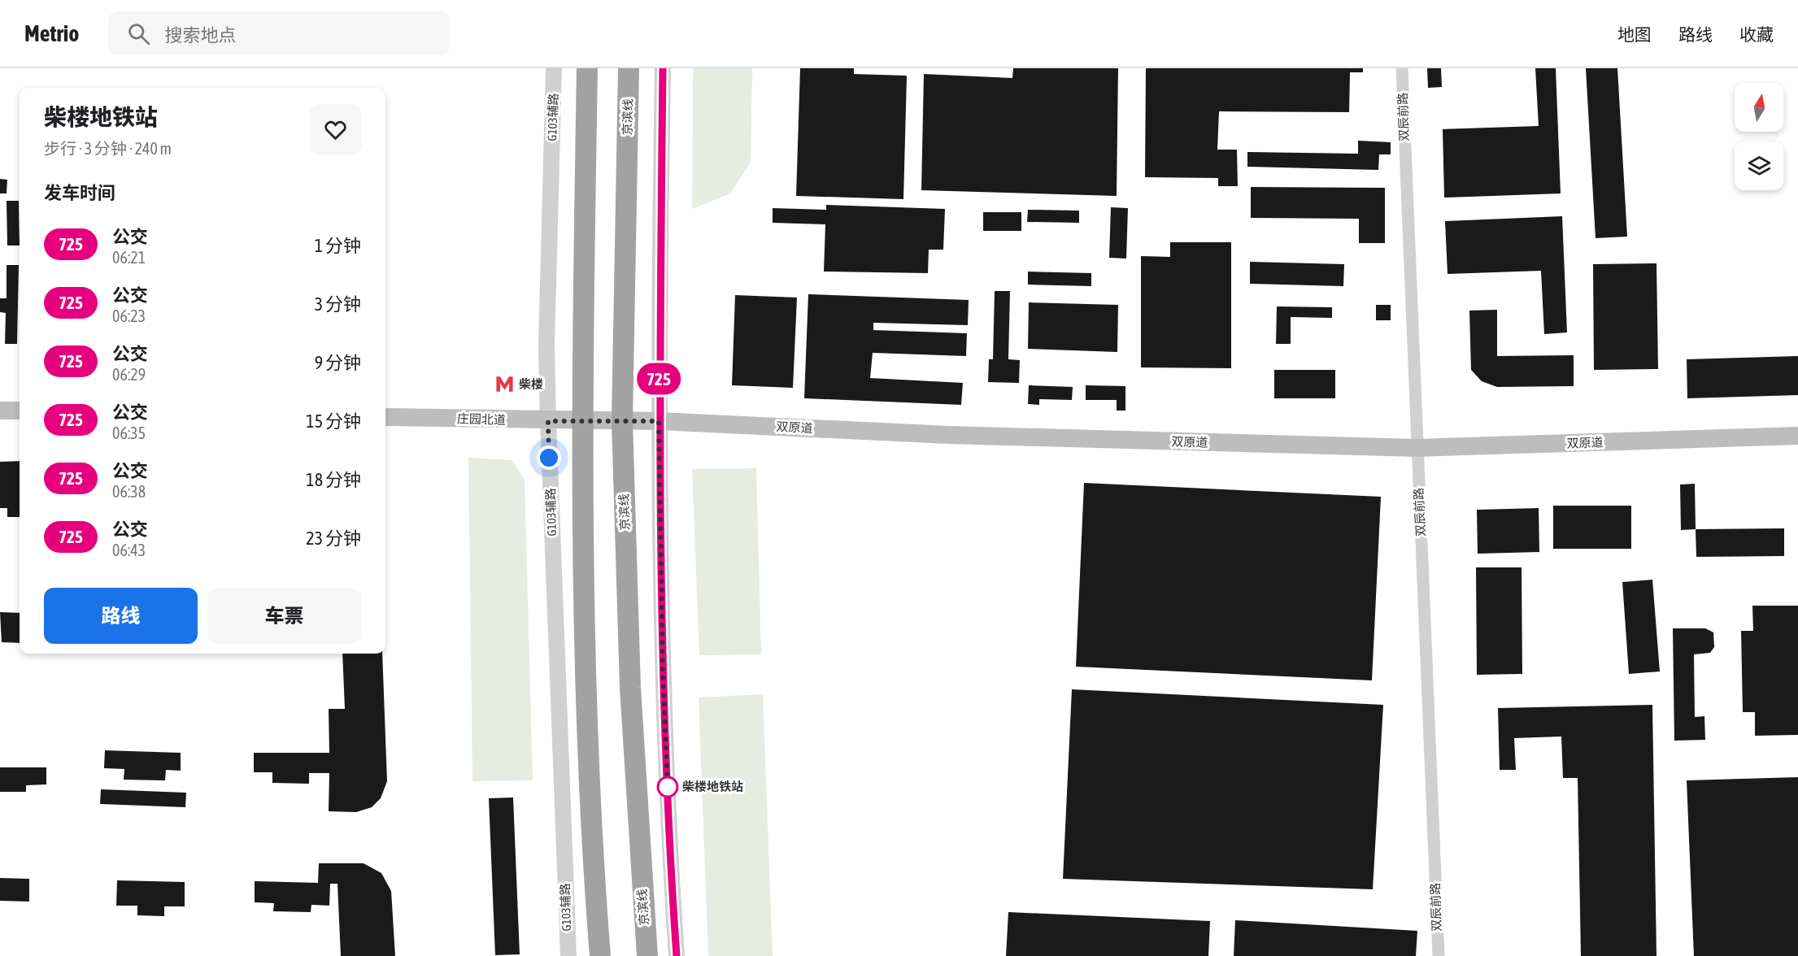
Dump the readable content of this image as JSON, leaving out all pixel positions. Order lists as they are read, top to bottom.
{
  "streets": {
    "highway": ["京滨线"],
    "main road": ["庄园北道", "双原道"],
    "street": ["G103辅路", "双辰前路"]
  },
  "crossings": [
    ["G103辅路", "庄园北道"],
    ["京滨线", "双原道"],
    ["双辰前路", "双原道"],
    ["庄园北道", "双原道"]
  ],
  "places": {
    "metro station": ["柴楼"],
    "other": ["柴楼地铁站"]
  },
  "lines": ["bus line 725"],
  "north": "top",
  "page": {
    "header": "Metrio",
    "search": "搜索地点",
    "nav": ["地图", "路线", "收藏"],
    "on_map": "725",
    "heading": [
      ["柴楼地铁站", "步行 · 3 分钟 · 240 m"],
      "发车时间"
    ],
    "list": [
      {
        "mark": "725",
        "name": "公交",
        "note": "06:21",
        "value": "1 分钟"
      },
      {
        "mark": "725",
        "name": "公交",
        "note": "06:23",
        "value": "3 分钟"
      },
      {
        "mark": "725",
        "name": "公交",
        "note": "06:29",
        "value": "9 分钟"
      },
      {
        "mark": "725",
        "name": "公交",
        "note": "06:35",
        "value": "15 分钟"
      },
      {
        "mark": "725",
        "name": "公交",
        "note": "06:38",
        "value": "18 分钟"
      },
      {
        "mark": "725",
        "name": "公交",
        "note": "06:43",
        "value": "23 分钟"
      }
    ],
    "buttons": ["路线", "车票"]
  }
}
